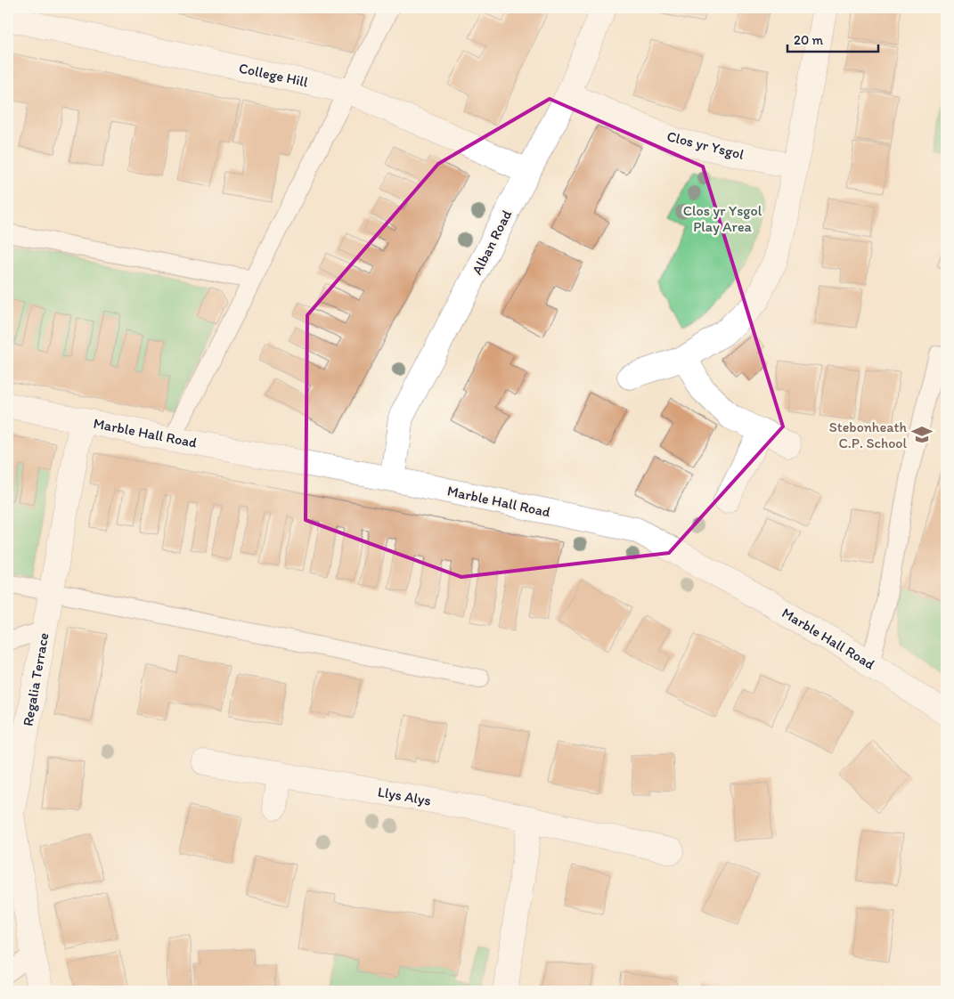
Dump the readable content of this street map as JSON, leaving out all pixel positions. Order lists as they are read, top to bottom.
{
  "streets": {
    "street": [
      "College Hill",
      "Clos yr Ysgol",
      "Alban Road",
      "Marble Hall Road",
      "Regalia Terrace",
      "Llys Alys"
    ]
  },
  "crossings": [
    ["College Hill", "Alban Road"],
    ["Clos yr Ysgol", "Alban Road"],
    ["Alban Road", "Marble Hall Road"],
    ["Marble Hall Road", "Regalia Terrace"]
  ],
  "parks": ["Clos yr Ysgol Play Area"],
  "places": {
    "school or university": ["Stebonheath C.P. School"]
  },
  "scale_bar": "20 m"
}
